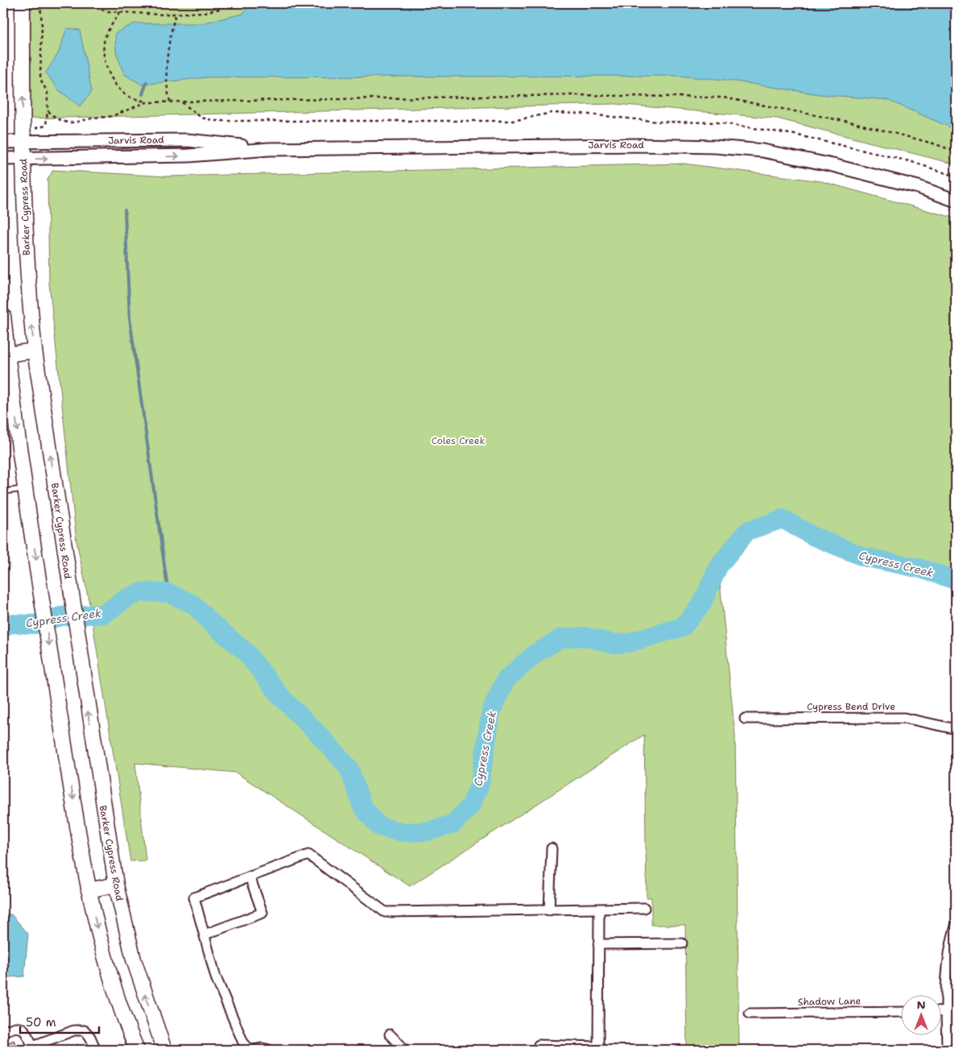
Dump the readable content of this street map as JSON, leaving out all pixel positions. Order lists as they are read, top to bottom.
{
  "streets": {
    "main road": ["Barker Cypress Road"],
    "street": ["Jarvis Road", "Cypress Bend Drive", "Shadow Lane"]
  },
  "crossings": [
    ["Jarvis Road", "Barker Cypress Road"]
  ],
  "water": ["Cypress Creek"],
  "parks": ["Coles Creek"],
  "scale_bar": "50 m",
  "north": "top"
}
